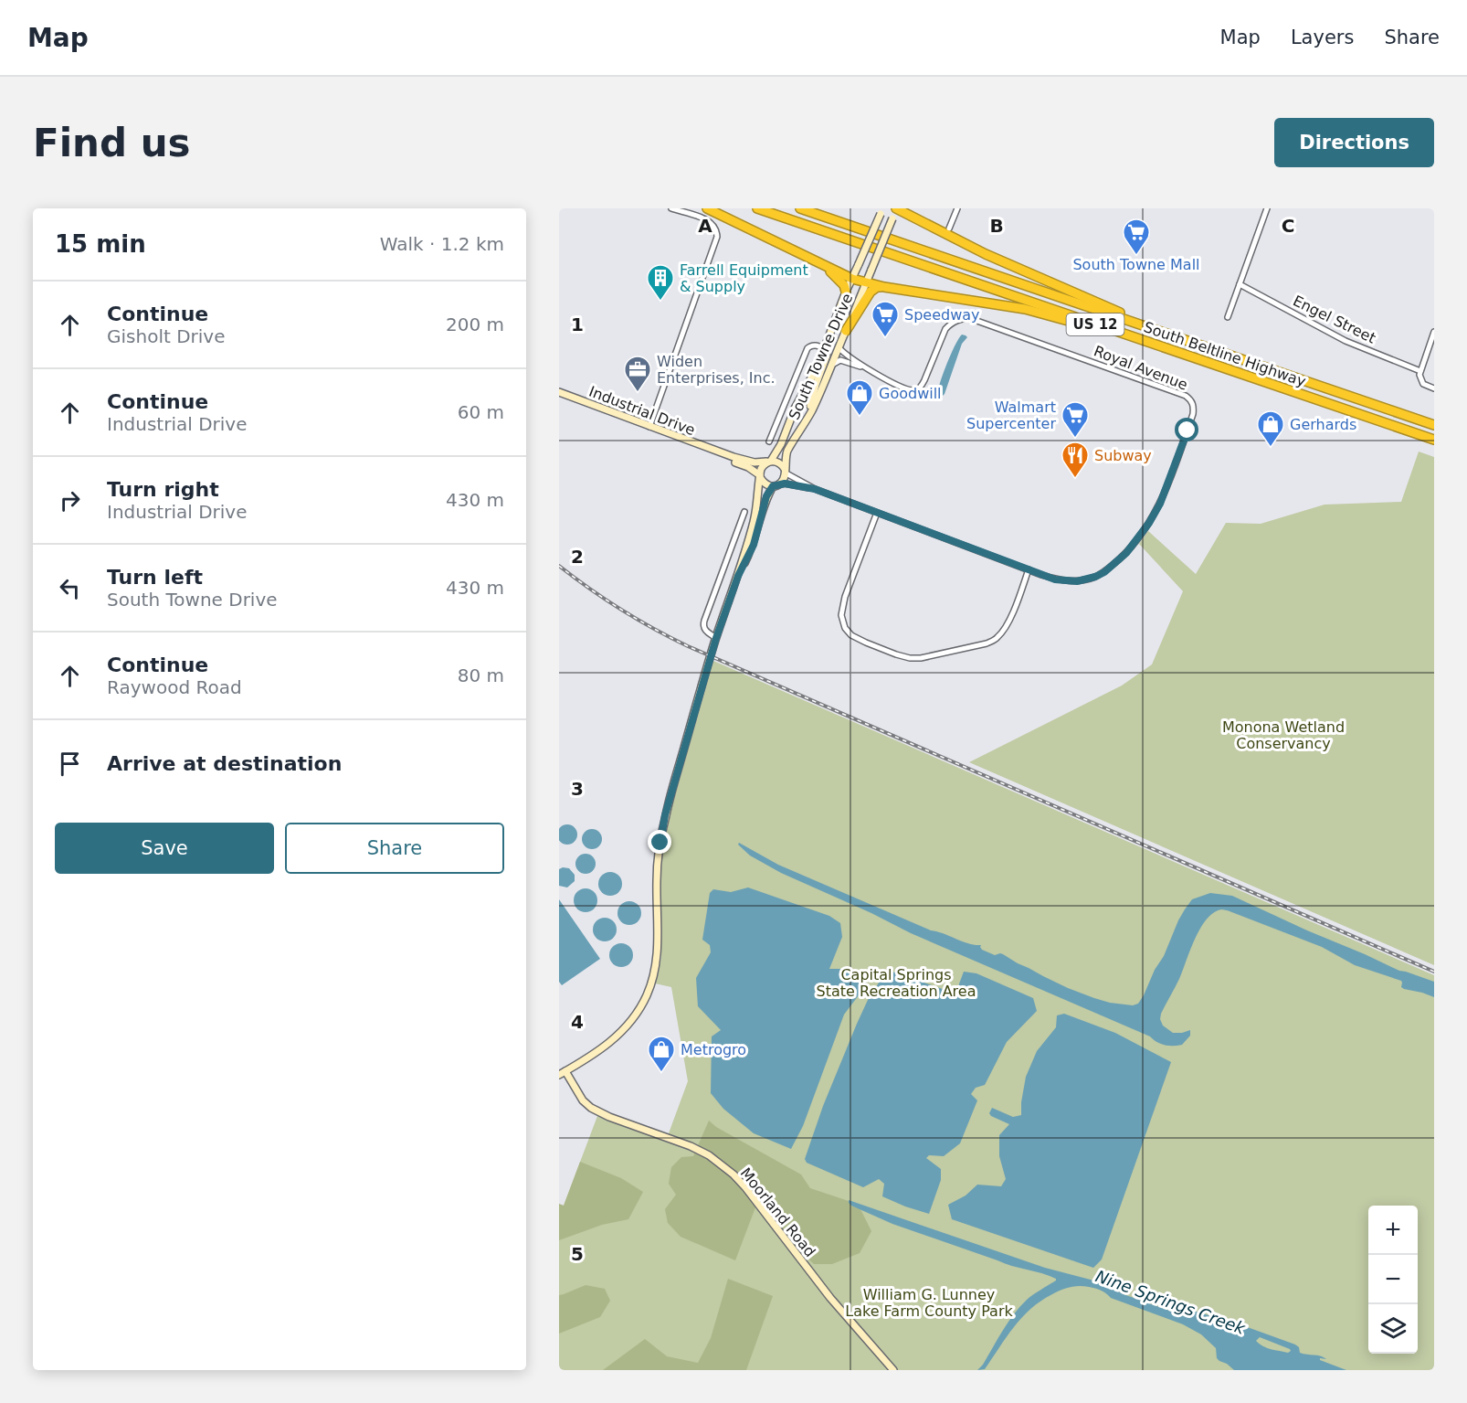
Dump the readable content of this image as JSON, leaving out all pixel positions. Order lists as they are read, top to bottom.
{
  "streets": {
    "highway": ["US 12", "South Beltline Highway"],
    "street": [
      "Engel Street",
      "South Towne Drive",
      "Royal Avenue",
      "Industrial Drive",
      "Moorland Road"
    ]
  },
  "crossings": [
    ["South Towne Drive", "Royal Avenue"],
    ["South Towne Drive", "Industrial Drive"]
  ],
  "water": ["Nine Springs Creek"],
  "parks": ["Monona Wetland Conservancy", "Capital Springs State Recreation Area", "William G. Lunney Lake Farm County Park"],
  "places": {
    "supermarket": ["South Towne Mall", "Speedway", "Walmart Supercenter"],
    "building": ["Farrell Equipment & Supply"],
    "office": ["Widen Enterprises, Inc."],
    "shop": ["Goodwill", "Gerhards", "Metrogro"],
    "restaurant": ["Subway"]
  },
  "page": {
    "header": "Map",
    "nav": ["Map", "Layers", "Share"],
    "buttons": [
      "Directions",
      ["Save", "Share"]
    ],
    "title": "Find us",
    "heading": ["15 min", "Walk · 1.2 km"],
    "list": [
      ["Continue", "Gisholt Drive", "200 m"],
      ["Continue", "Industrial Drive", "60 m"],
      ["Turn right", "Industrial Drive", "430 m"],
      ["Turn left", "South Towne Drive", "430 m"],
      ["Continue", "Raywood Road", "80 m"],
      "Arrive at destination"
    ],
    "map_buttons": ["+", "−"]
  },
  "grid": {
    "columns": ["A", "B", "C"],
    "rows": [
      "1",
      "2",
      "3",
      "4",
      "5"
    ]
  }
}
